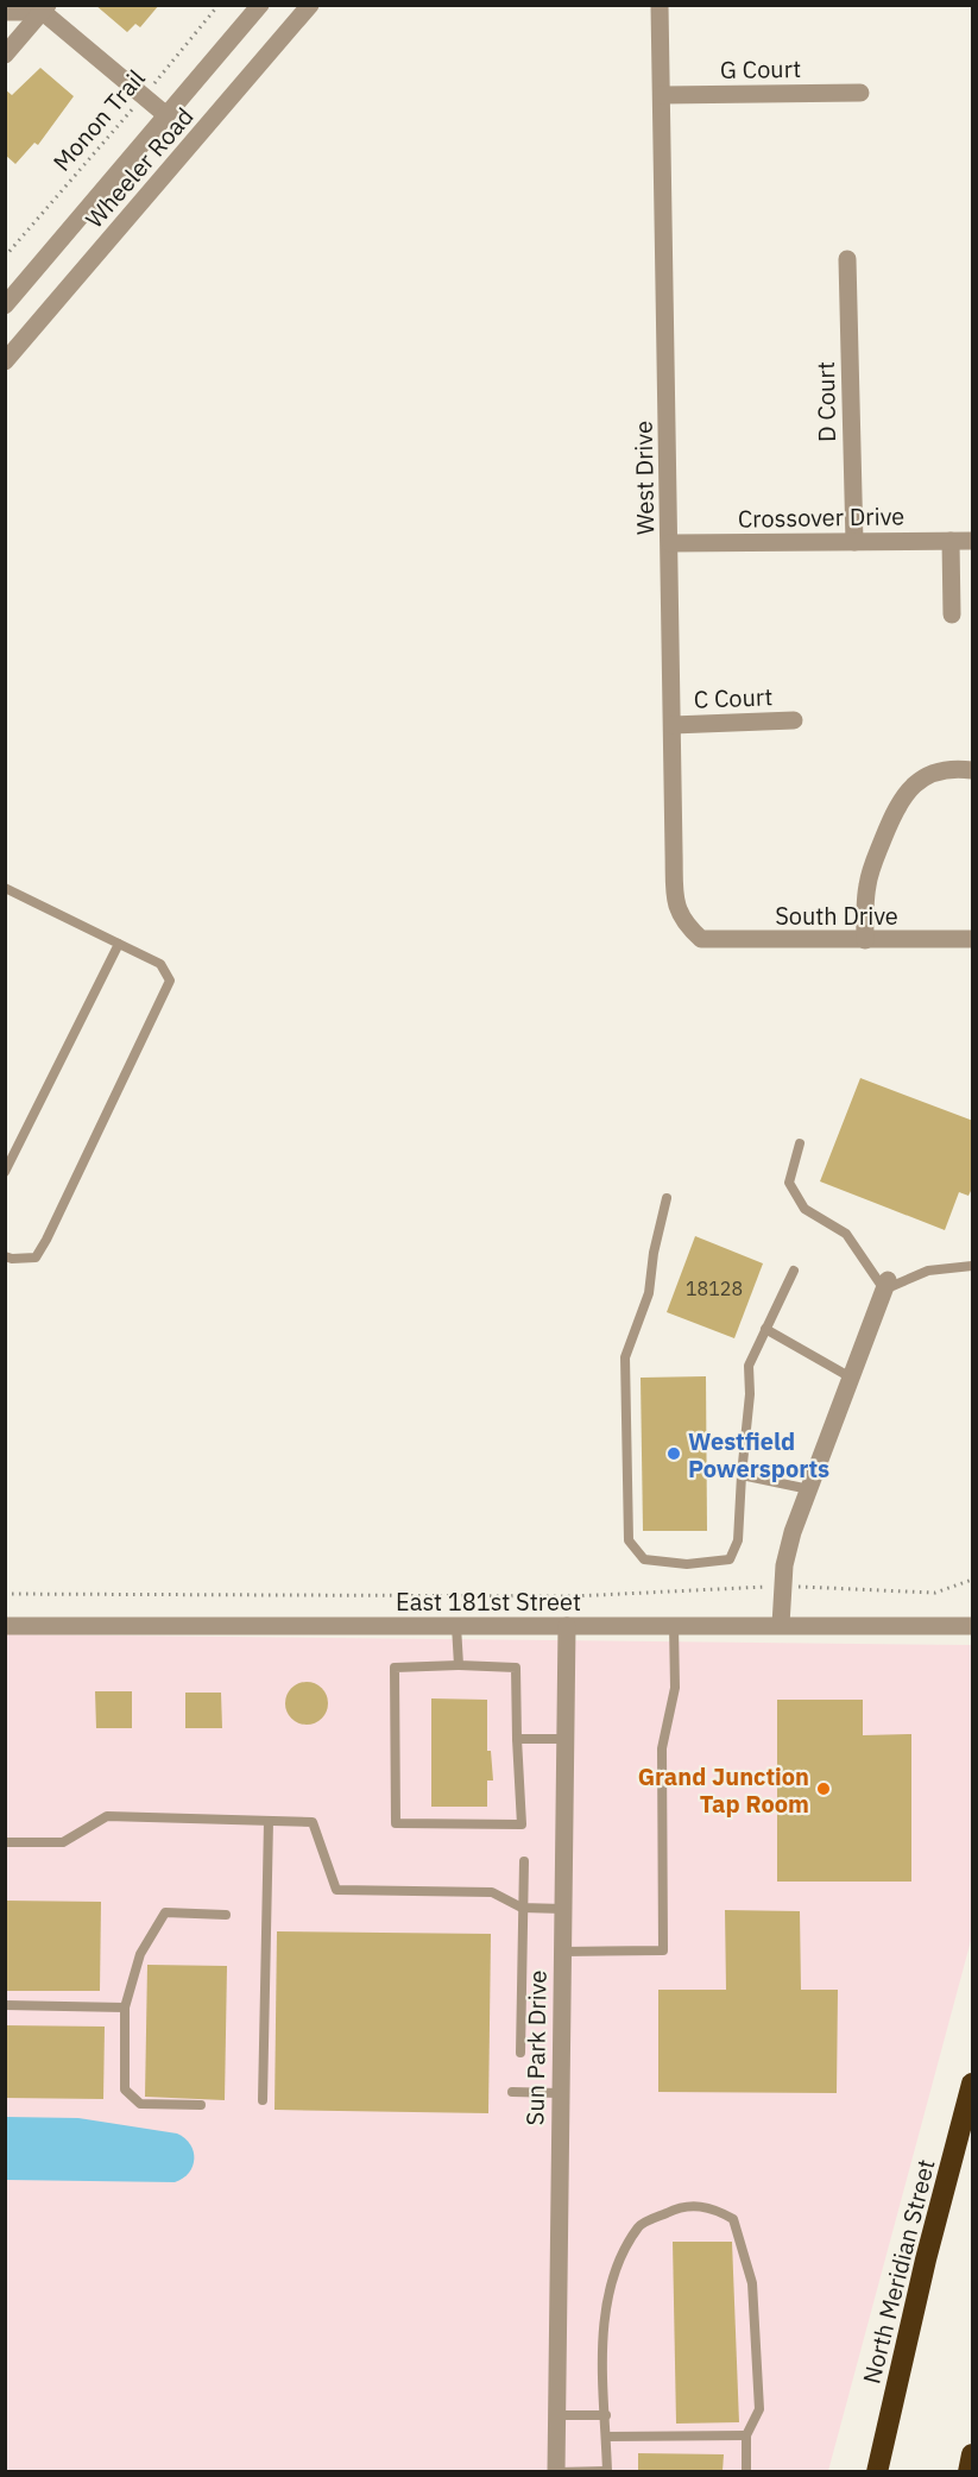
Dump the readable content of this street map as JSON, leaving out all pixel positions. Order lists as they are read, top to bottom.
{
  "streets": {
    "highway": ["North Meridian Street"],
    "street": [
      "G Court",
      "Wheeler Road",
      "D Court",
      "West Drive",
      "Crossover Drive",
      "C Court",
      "South Drive",
      "East 181st Street",
      "Sun Park Drive"
    ],
    "path": ["Monon Trail"]
  },
  "crossings": [
    ["G Court", "West Drive"],
    ["D Court", "Crossover Drive"],
    ["West Drive", "Crossover Drive"],
    ["West Drive", "C Court"],
    ["West Drive", "South Drive"],
    ["East 181st Street", "Sun Park Drive"]
  ],
  "places": ["Westfield Powersports", "Grand Junction Tap Room"],
  "house_numbers": ["18128"]
}
